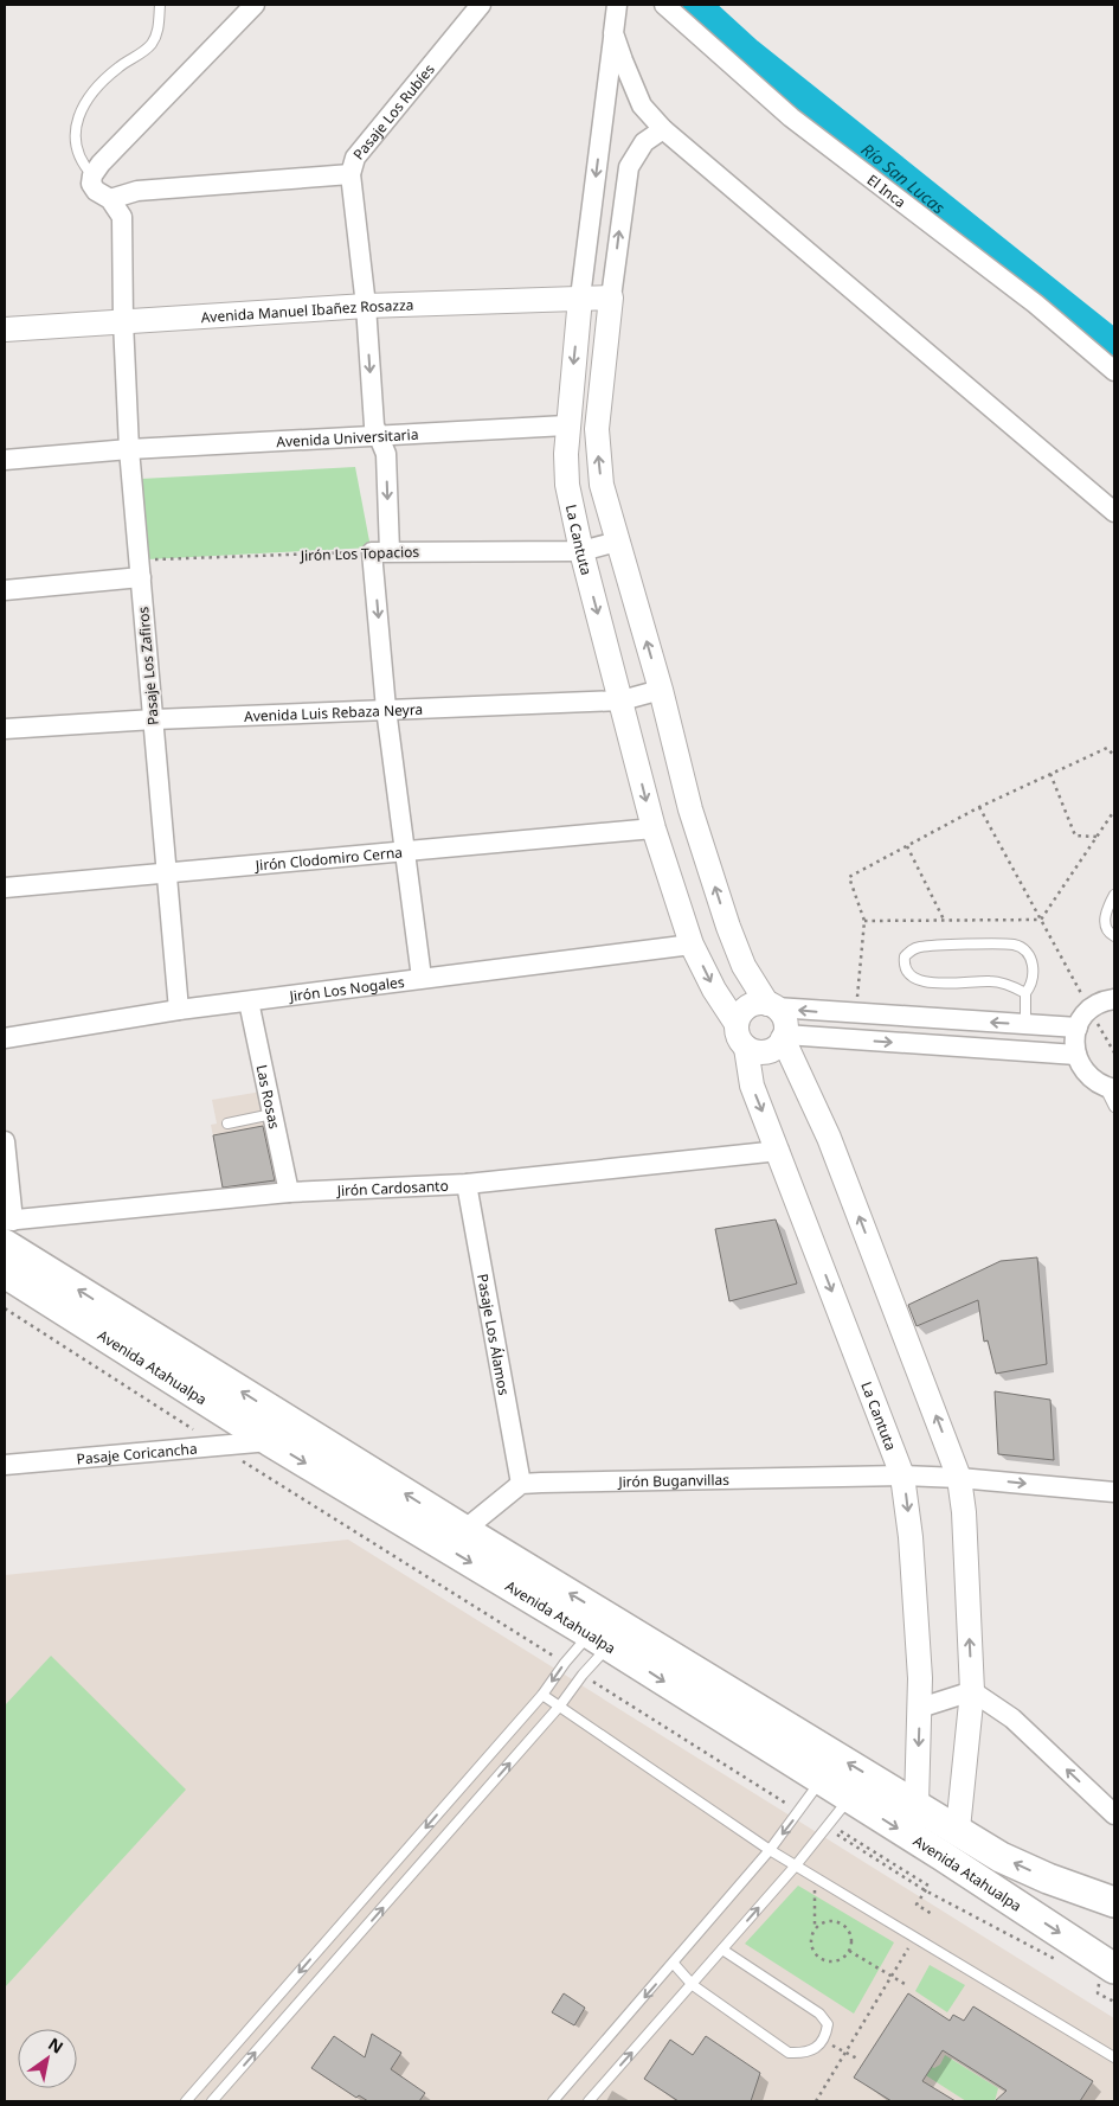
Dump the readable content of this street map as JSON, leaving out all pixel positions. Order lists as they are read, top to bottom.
{
  "streets": {
    "main road": ["Avenida Atahualpa"],
    "street": [
      "Pasaje Los Rubíes",
      "El Inca",
      "Avenida Manuel Ibañez Rosazza",
      "Avenida Universitaria",
      "La Cantuta",
      "Jirón Los Topacios",
      "Pasaje Los Zafiros",
      "Avenida Luis Rebaza Neyra",
      "Jirón Clodomiro Cerna",
      "Jirón Los Nogales",
      "Las Rosas",
      "Jirón Cardosanto",
      "Pasaje Los Álamos",
      "Pasaje Coricancha",
      "Jirón Buganvillas"
    ]
  },
  "crossings": [
    ["Pasaje Los Rubíes", "Avenida Manuel Ibañez Rosazza"],
    ["Pasaje Los Rubíes", "Avenida Universitaria"],
    ["Pasaje Los Rubíes", "Jirón Los Topacios"],
    ["Pasaje Los Rubíes", "Avenida Luis Rebaza Neyra"],
    ["Pasaje Los Rubíes", "Jirón Clodomiro Cerna"],
    ["Pasaje Los Rubíes", "Jirón Los Nogales"],
    ["Avenida Manuel Ibañez Rosazza", "La Cantuta"],
    ["Avenida Manuel Ibañez Rosazza", "Pasaje Los Zafiros"],
    ["Avenida Universitaria", "La Cantuta"],
    ["Avenida Universitaria", "Pasaje Los Zafiros"],
    ["La Cantuta", "Jirón Los Topacios"],
    ["La Cantuta", "Avenida Luis Rebaza Neyra"],
    ["La Cantuta", "Jirón Clodomiro Cerna"],
    ["La Cantuta", "Jirón Los Nogales"],
    ["La Cantuta", "Jirón Cardosanto"],
    ["La Cantuta", "Avenida Atahualpa"],
    ["La Cantuta", "Jirón Buganvillas"],
    ["Jirón Los Topacios", "Pasaje Los Zafiros"],
    ["Pasaje Los Zafiros", "Avenida Luis Rebaza Neyra"],
    ["Pasaje Los Zafiros", "Jirón Clodomiro Cerna"],
    ["Pasaje Los Zafiros", "Jirón Los Nogales"],
    ["Jirón Los Nogales", "Las Rosas"],
    ["Las Rosas", "Jirón Cardosanto"],
    ["Jirón Cardosanto", "Pasaje Los Álamos"],
    ["Jirón Cardosanto", "Avenida Atahualpa"],
    ["Pasaje Los Álamos", "Jirón Buganvillas"],
    ["Avenida Atahualpa", "Pasaje Coricancha"]
  ],
  "one_way": ["Pasaje Los Rubíes"],
  "water": ["Río San Lucas"],
  "north": "top right"
}
